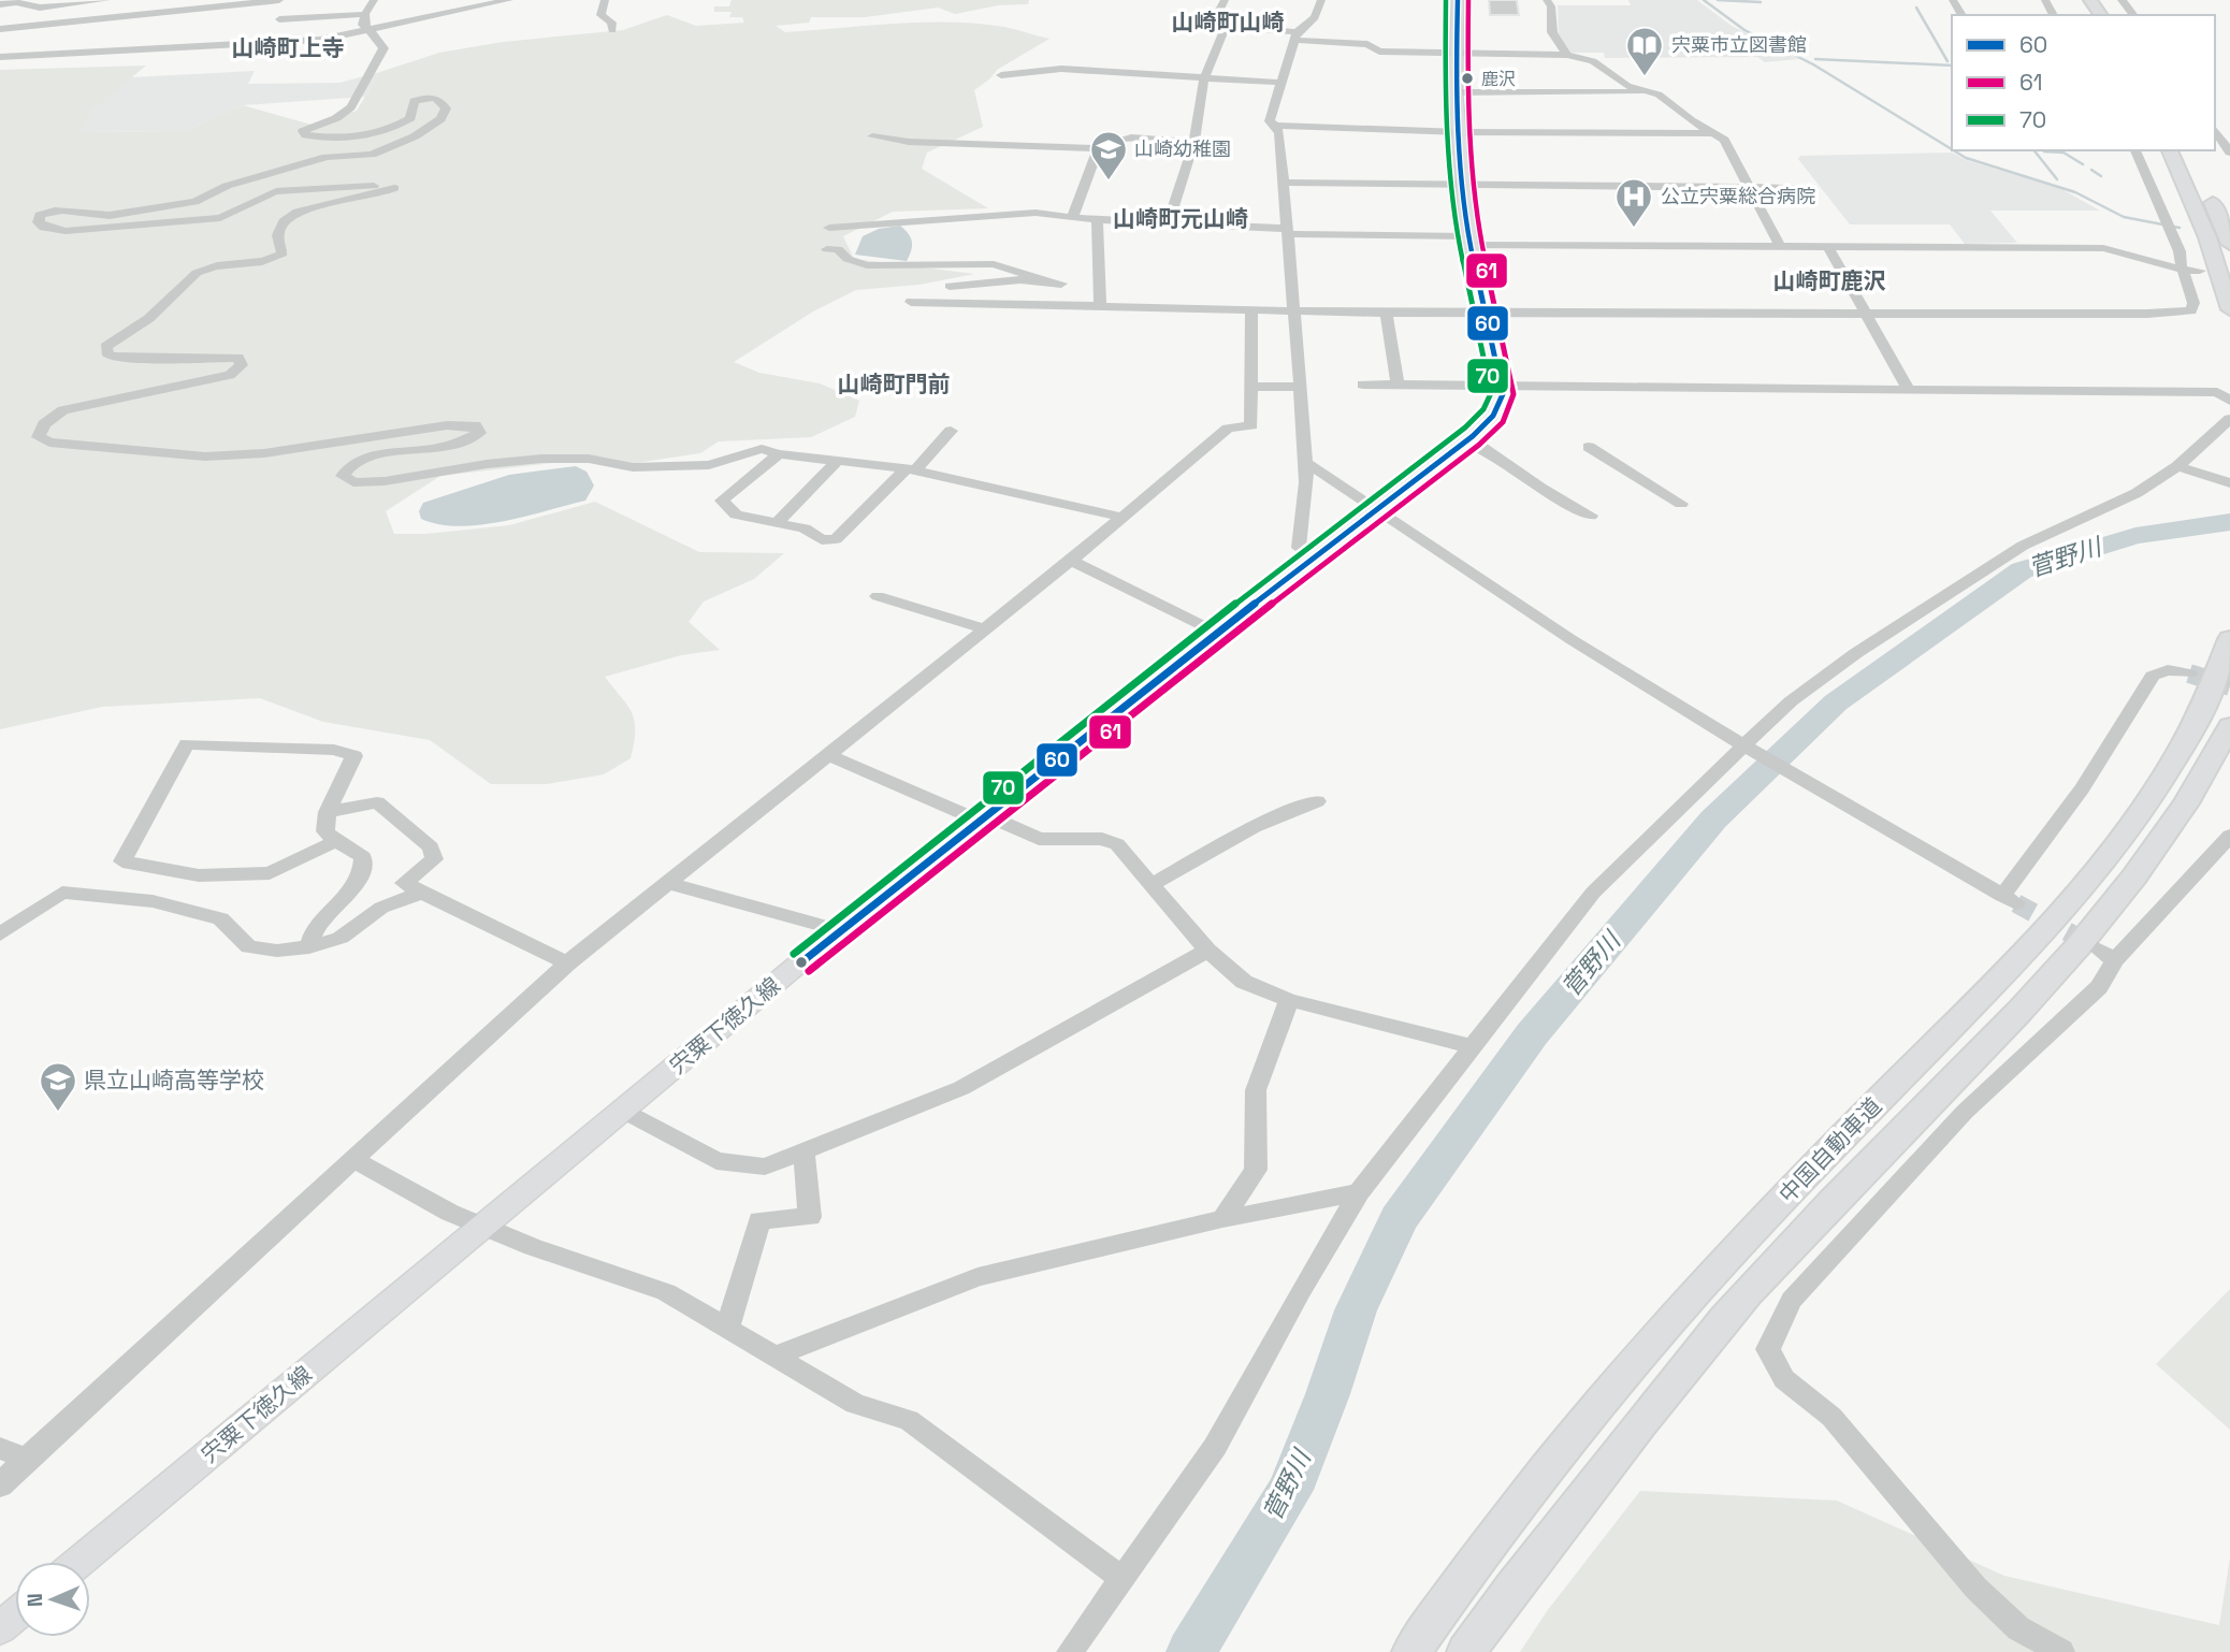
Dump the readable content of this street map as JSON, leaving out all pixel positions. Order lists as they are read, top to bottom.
{
  "streets": {
    "highway": ["中国自動車道"],
    "main road": ["宍粟下徳久線"]
  },
  "districts": [
    "山崎町山崎",
    "山崎町上寺",
    "山崎町元山崎",
    "山崎町鹿沢",
    "山崎町門前"
  ],
  "water": ["菅野川"],
  "places": {
    "library": ["宍粟市立図書館"],
    "other": ["鹿沢"],
    "school or university": ["山崎幼稚園", "県立山崎高等学校"],
    "hospital": ["公立宍粟総合病院"]
  },
  "lines": ["transit line 60", "transit line 61", "transit line 70"],
  "legend": ["60", "61", "70"],
  "north": "left"
}
